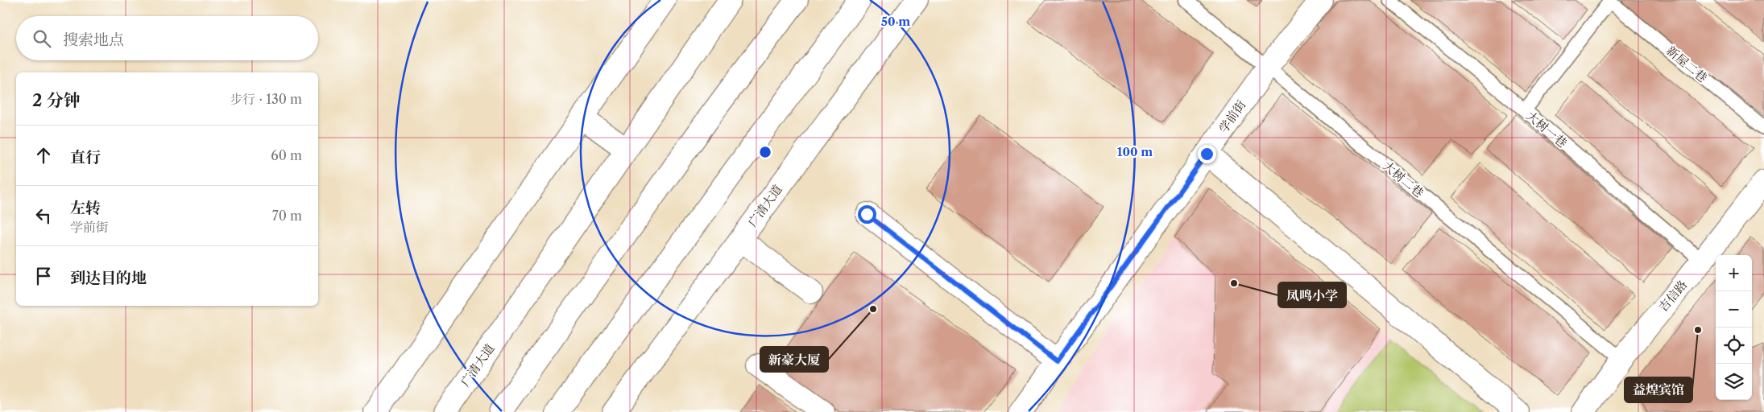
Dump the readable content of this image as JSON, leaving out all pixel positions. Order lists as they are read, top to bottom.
{
  "streets": {
    "main road": ["学前街", "广清大道", "吉信路"],
    "lane": ["新屋二巷", "大树一巷", "大树二巷"]
  },
  "crossings": [
    ["学前街", "大树二巷"],
    ["大树一巷", "吉信路"],
    ["大树二巷", "吉信路"]
  ],
  "places": ["凤鸣小学", "新豪大厦", "益煌宾馆"],
  "page": {
    "search": "搜索地点",
    "heading": ["2 分钟", "步行 · 130 m"],
    "list": [
      ["直行", "60 m"],
      ["左转", "学前街", "70 m"],
      "到达目的地"
    ],
    "map_buttons": ["+", "−"]
  },
  "rings": ["50 m", "100 m"]
}
